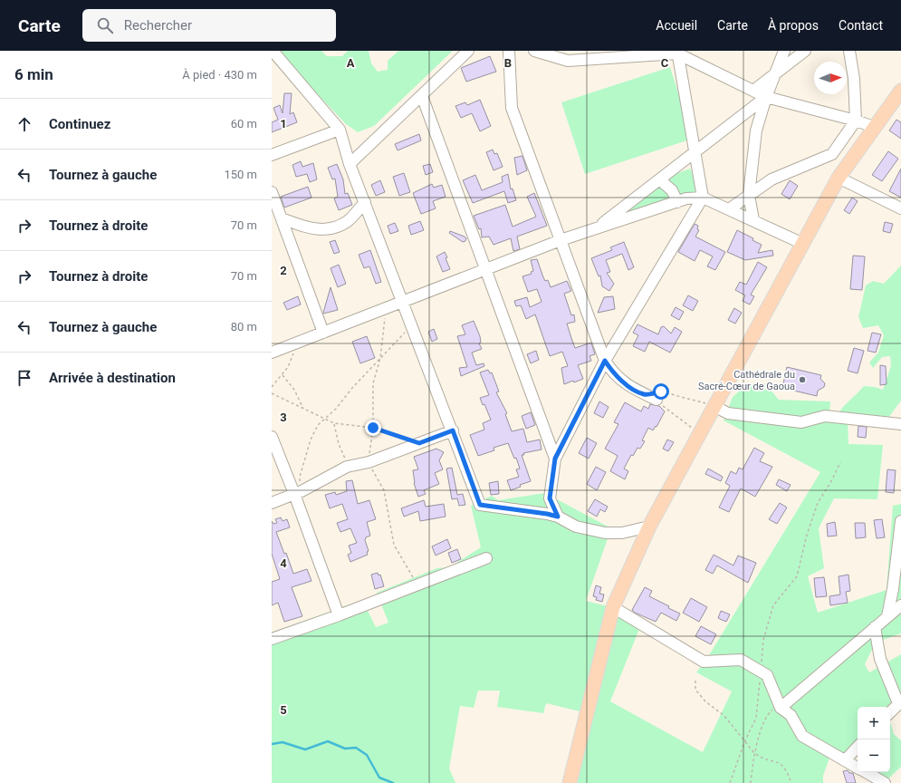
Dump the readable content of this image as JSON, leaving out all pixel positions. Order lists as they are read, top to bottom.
{
  "places": ["Cathédrale du Sacré-Cœur de Gaoua"],
  "north": "right",
  "page": {
    "header": "Carte",
    "search": "Rechercher",
    "nav": [
      "Accueil",
      "Carte",
      "À propos",
      "Contact"
    ],
    "heading": ["6 min", "À pied · 430 m"],
    "list": [
      ["Continuez", "60 m"],
      ["Tournez à gauche", "150 m"],
      ["Tournez à droite", "70 m"],
      ["Tournez à droite", "70 m"],
      ["Tournez à gauche", "80 m"],
      "Arrivée à destination"
    ],
    "map_buttons": ["+", "−"]
  },
  "grid": {
    "columns": ["A", "B", "C"],
    "rows": [
      "1",
      "2",
      "3",
      "4",
      "5"
    ]
  }
}
